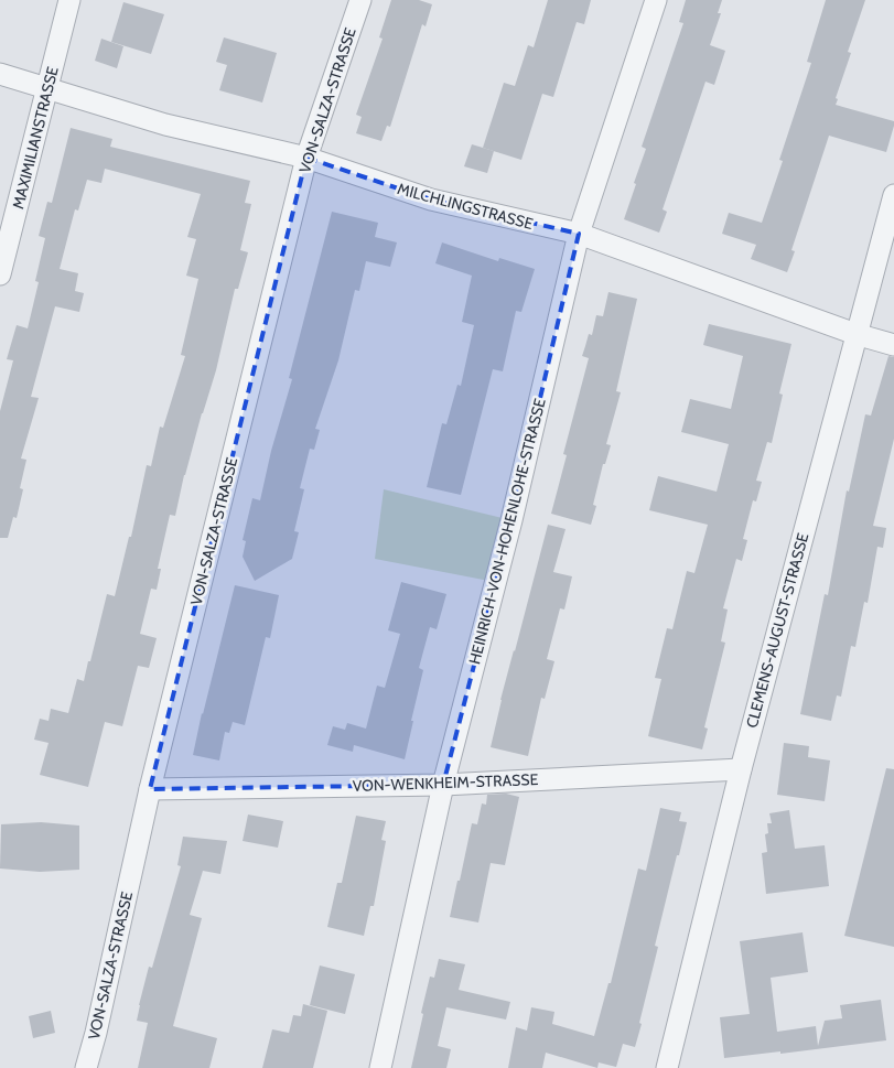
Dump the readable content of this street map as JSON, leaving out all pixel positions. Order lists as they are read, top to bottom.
{
  "streets": {
    "street": [
      "VON-SALZA-STRASSE",
      "MAXIMILIANSTRASSE",
      "MILCHLINGSTRASSE",
      "HEINRICH-VON-HOHENLOHE-STRASSE",
      "CLEMENS-AUGUST-STRASSE",
      "VON-WENKHEIM-STRASSE"
    ]
  },
  "crossings": [
    ["VON-SALZA-STRASSE", "MILCHLINGSTRASSE"],
    ["VON-SALZA-STRASSE", "VON-WENKHEIM-STRASSE"],
    ["MAXIMILIANSTRASSE", "MILCHLINGSTRASSE"],
    ["MILCHLINGSTRASSE", "HEINRICH-VON-HOHENLOHE-STRASSE"],
    ["MILCHLINGSTRASSE", "CLEMENS-AUGUST-STRASSE"],
    ["HEINRICH-VON-HOHENLOHE-STRASSE", "VON-WENKHEIM-STRASSE"],
    ["CLEMENS-AUGUST-STRASSE", "VON-WENKHEIM-STRASSE"]
  ]
}
